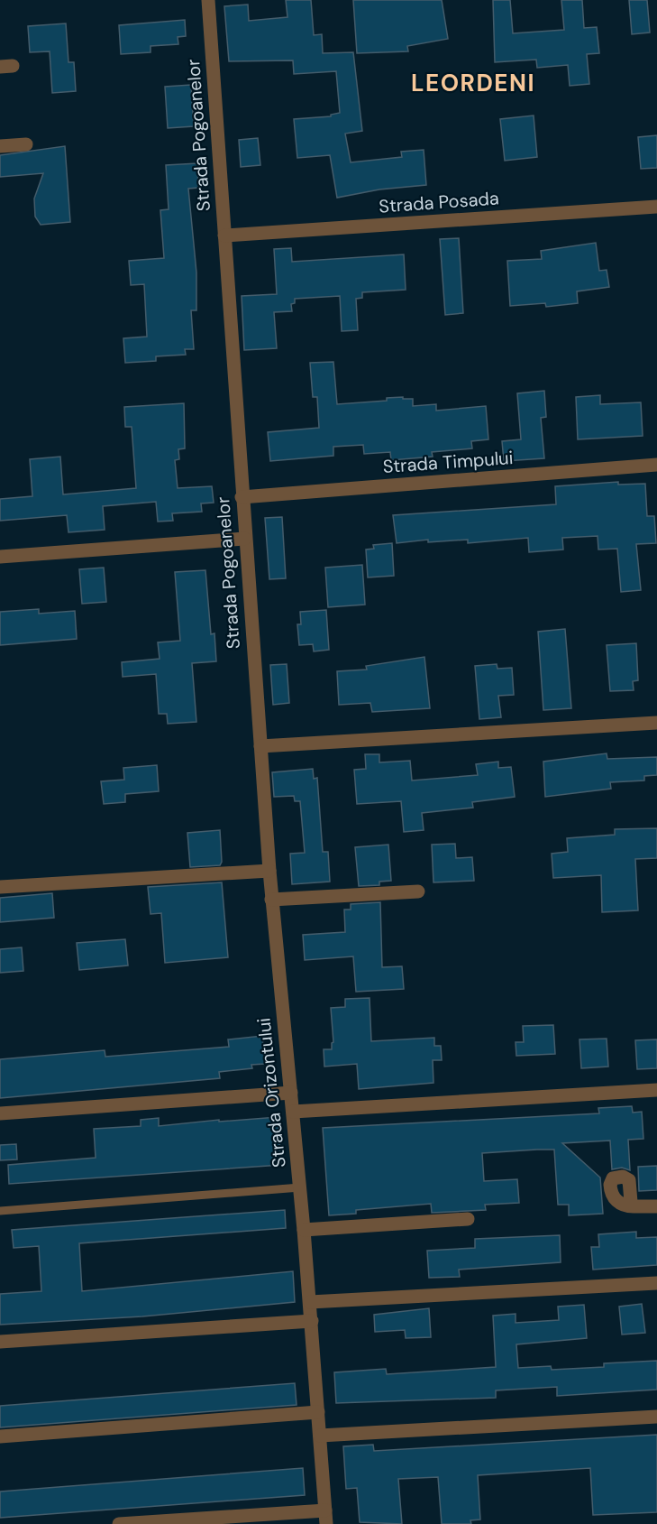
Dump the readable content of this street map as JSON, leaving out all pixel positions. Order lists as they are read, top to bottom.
{
  "streets": {
    "street": [
      "Strada Pogoanelor",
      "Strada Posada",
      "Strada Timpului",
      "Strada Orizontului"
    ]
  },
  "crossings": [
    ["Strada Pogoanelor", "Strada Posada"],
    ["Strada Pogoanelor", "Strada Timpului"],
    ["Strada Pogoanelor", "Strada Orizontului"]
  ],
  "districts": ["LEORDENI"]
}
